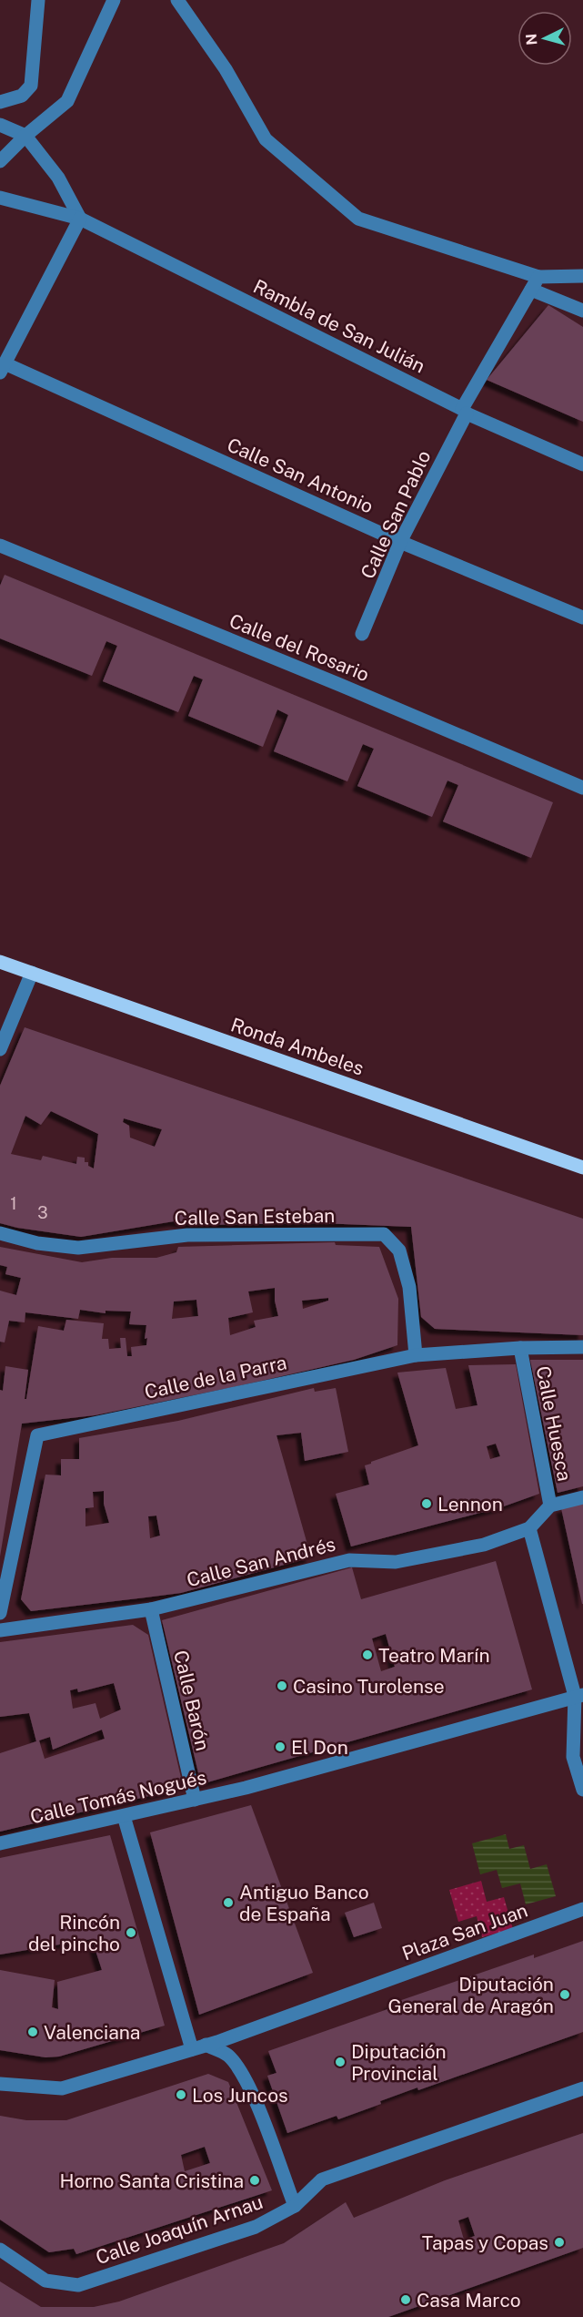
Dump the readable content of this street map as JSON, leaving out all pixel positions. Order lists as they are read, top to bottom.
{
  "streets": {
    "main road": ["Ronda Ambeles"],
    "street": [
      "Rambla de San Julián",
      "Calle San Antonio",
      "Calle San Pablo",
      "Calle del Rosario",
      "Calle San Esteban",
      "Calle de la Parra",
      "Calle Huesca",
      "Calle San Andrés",
      "Calle Barón",
      "Calle Tomás Nogués",
      "Plaza San Juan",
      "Calle Joaquín Arnau"
    ]
  },
  "crossings": [
    ["Rambla de San Julián", "Calle San Pablo"],
    ["Calle San Antonio", "Calle San Pablo"],
    ["Calle San Esteban", "Calle de la Parra"],
    ["Calle de la Parra", "Calle Huesca"],
    ["Calle San Andrés", "Calle Barón"],
    ["Calle Barón", "Calle Tomás Nogués"]
  ],
  "places": [
    "Lennon",
    "Teatro Marín",
    "Casino Turolense",
    "El Don",
    "Antiguo Banco de España",
    "Rincón del pincho",
    "Diputación General de Aragón",
    "Valenciana",
    "Diputación Provincial",
    "Los Juncos",
    "Horno Santa Cristina",
    "Tapas y Copas",
    "Casa Marco"
  ],
  "house_numbers": ["1", "3"],
  "north": "left"
}
